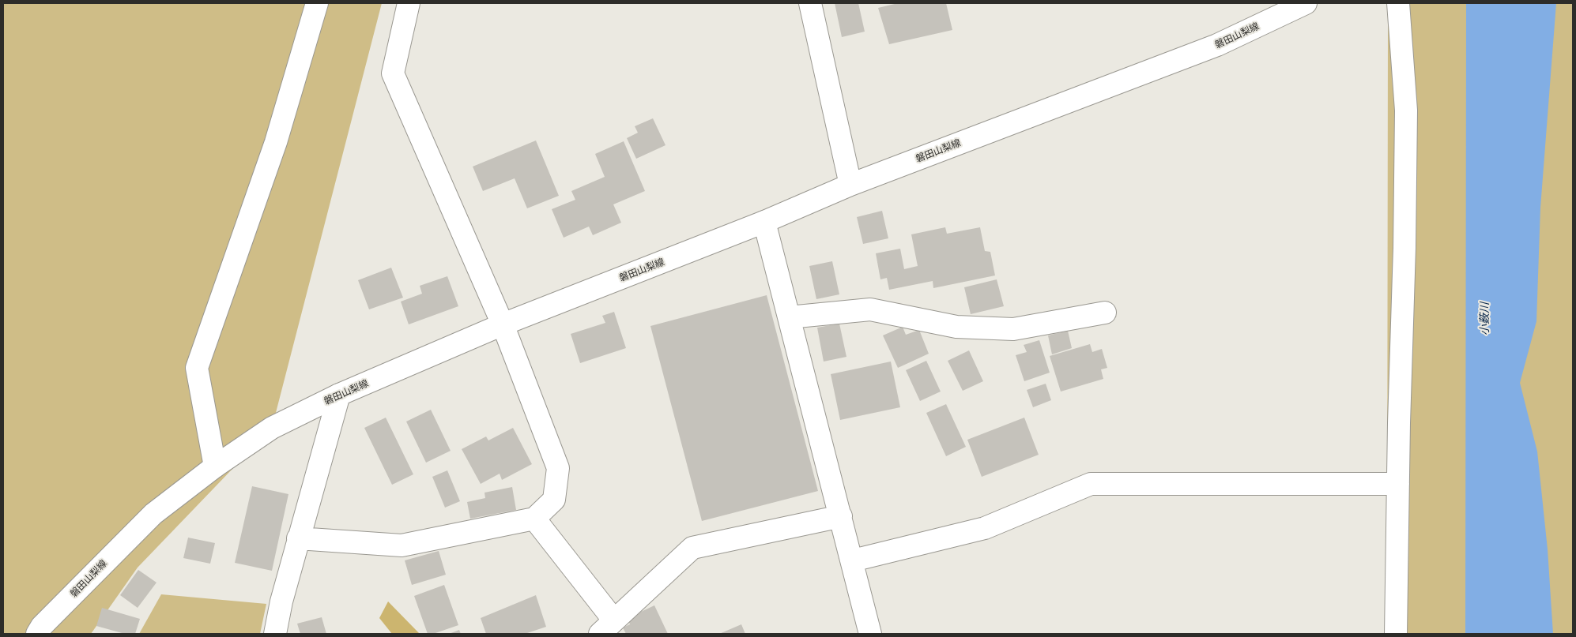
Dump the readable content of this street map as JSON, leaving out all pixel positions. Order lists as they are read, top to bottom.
{
  "streets": {
    "street": ["磐田山梨線"]
  },
  "water": ["小薮川"]
}
